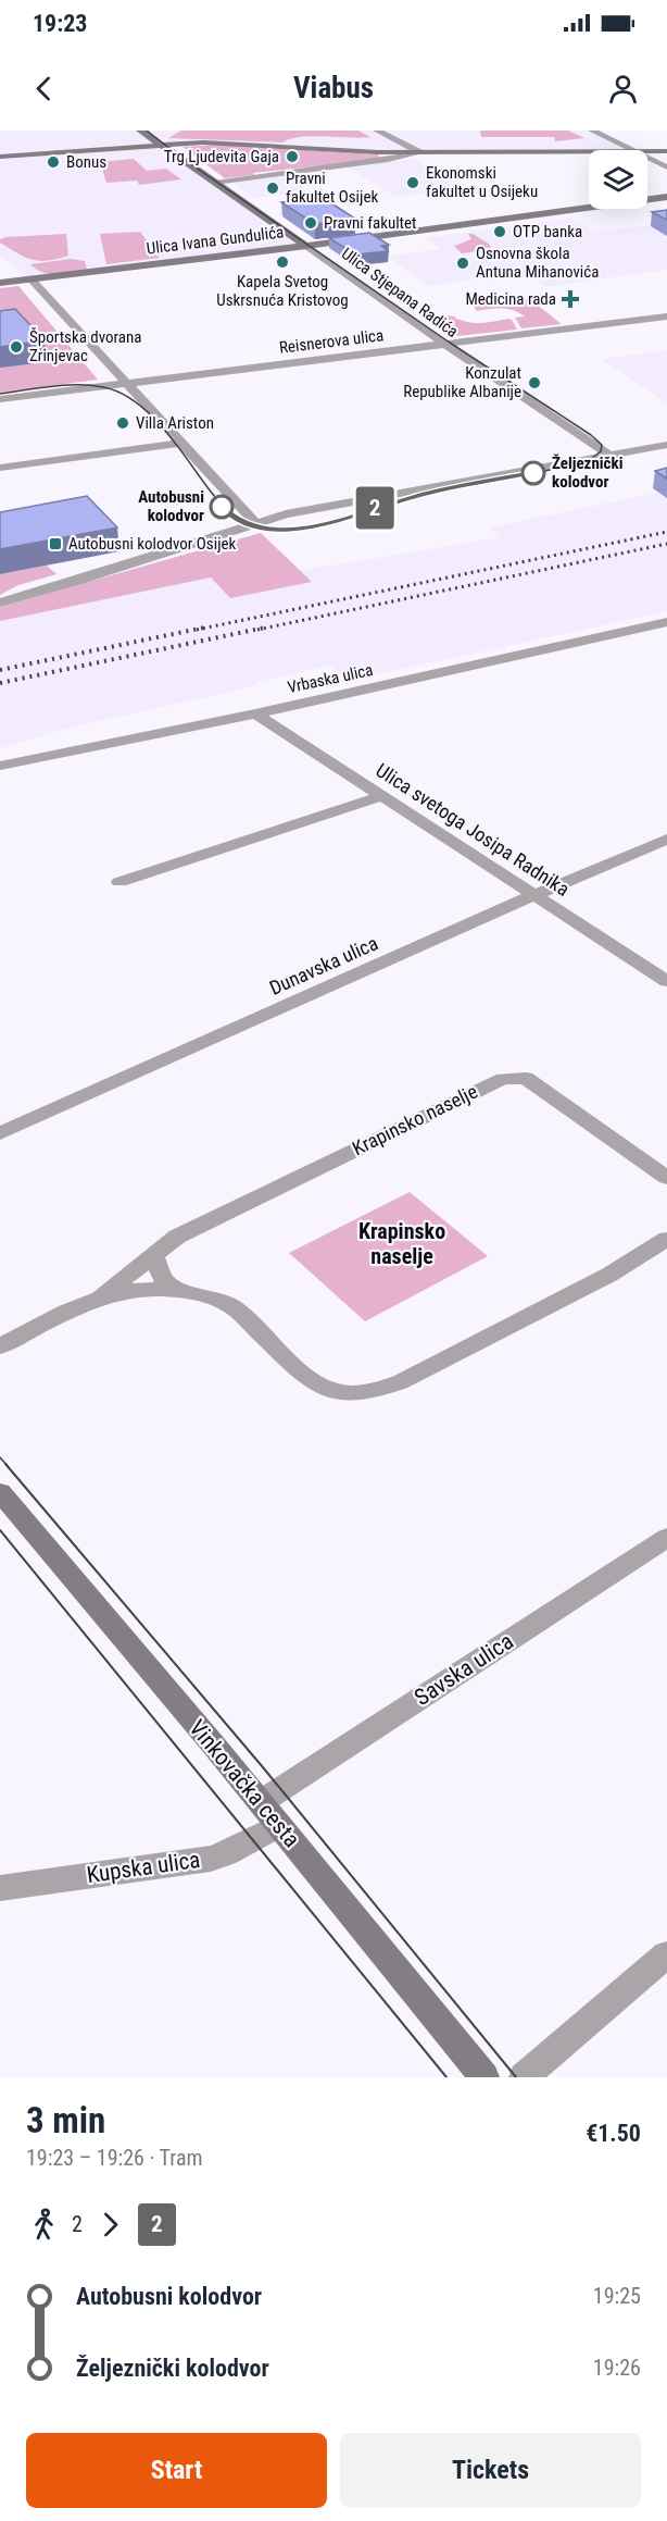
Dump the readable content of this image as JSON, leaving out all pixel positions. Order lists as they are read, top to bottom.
{
  "streets": {
    "street": [
      "Ulica Ivana Gundulića",
      "Ulica Stjepana Radića",
      "Reisnerova ulica",
      "Vrbaska ulica",
      "Ulica svetoga Josipa Radnika",
      "Dunavska ulica",
      "Krapinsko naselje",
      "Savska ulica",
      "Vinkovačka cesta",
      "Kupska ulica"
    ]
  },
  "crossings": [
    ["Ulica Ivana Gundulića", "Ulica Stjepana Radića"],
    ["Ulica Stjepana Radića", "Reisnerova ulica"],
    ["Vrbaska ulica", "Ulica svetoga Josipa Radnika"],
    ["Ulica svetoga Josipa Radnika", "Dunavska ulica"],
    ["Savska ulica", "Vinkovačka cesta"],
    ["Vinkovačka cesta", "Kupska ulica"]
  ],
  "districts": ["Krapinsko naselje"],
  "places": {
    "other": [
      "Trg Ljudevita Gaja",
      "Bonus",
      "Ekonomski fakultet u Osijeku",
      "Pravni fakultet Osijek",
      "Pravni fakultet",
      "OTP banka",
      "Kapela Svetog Uskrsnuća Kristovog",
      "Osnovna škola Antuna Mihanovića",
      "Športska dvorana Zrinjevac",
      "Konzulat Republike Albanije",
      "Villa Ariston",
      "Željeznički kolodvor",
      "Autobusni kolodvor"
    ],
    "health": ["Medicina rada"],
    "transit": ["Autobusni kolodvor Osijek"]
  },
  "lines": ["tram line 2"],
  "page": {
    "status": "19:23",
    "header": "Viabus",
    "on_map": "2",
    "heading": ["3 min", "19:23 – 19:26 · Tram", "€1.50"],
    "legs": ["2", "2"],
    "list": [
      {
        "name": "Autobusni kolodvor",
        "value": "19:25"
      },
      {
        "name": "Željeznički kolodvor",
        "value": "19:26"
      }
    ],
    "buttons": ["Start", "Tickets"]
  }
}
